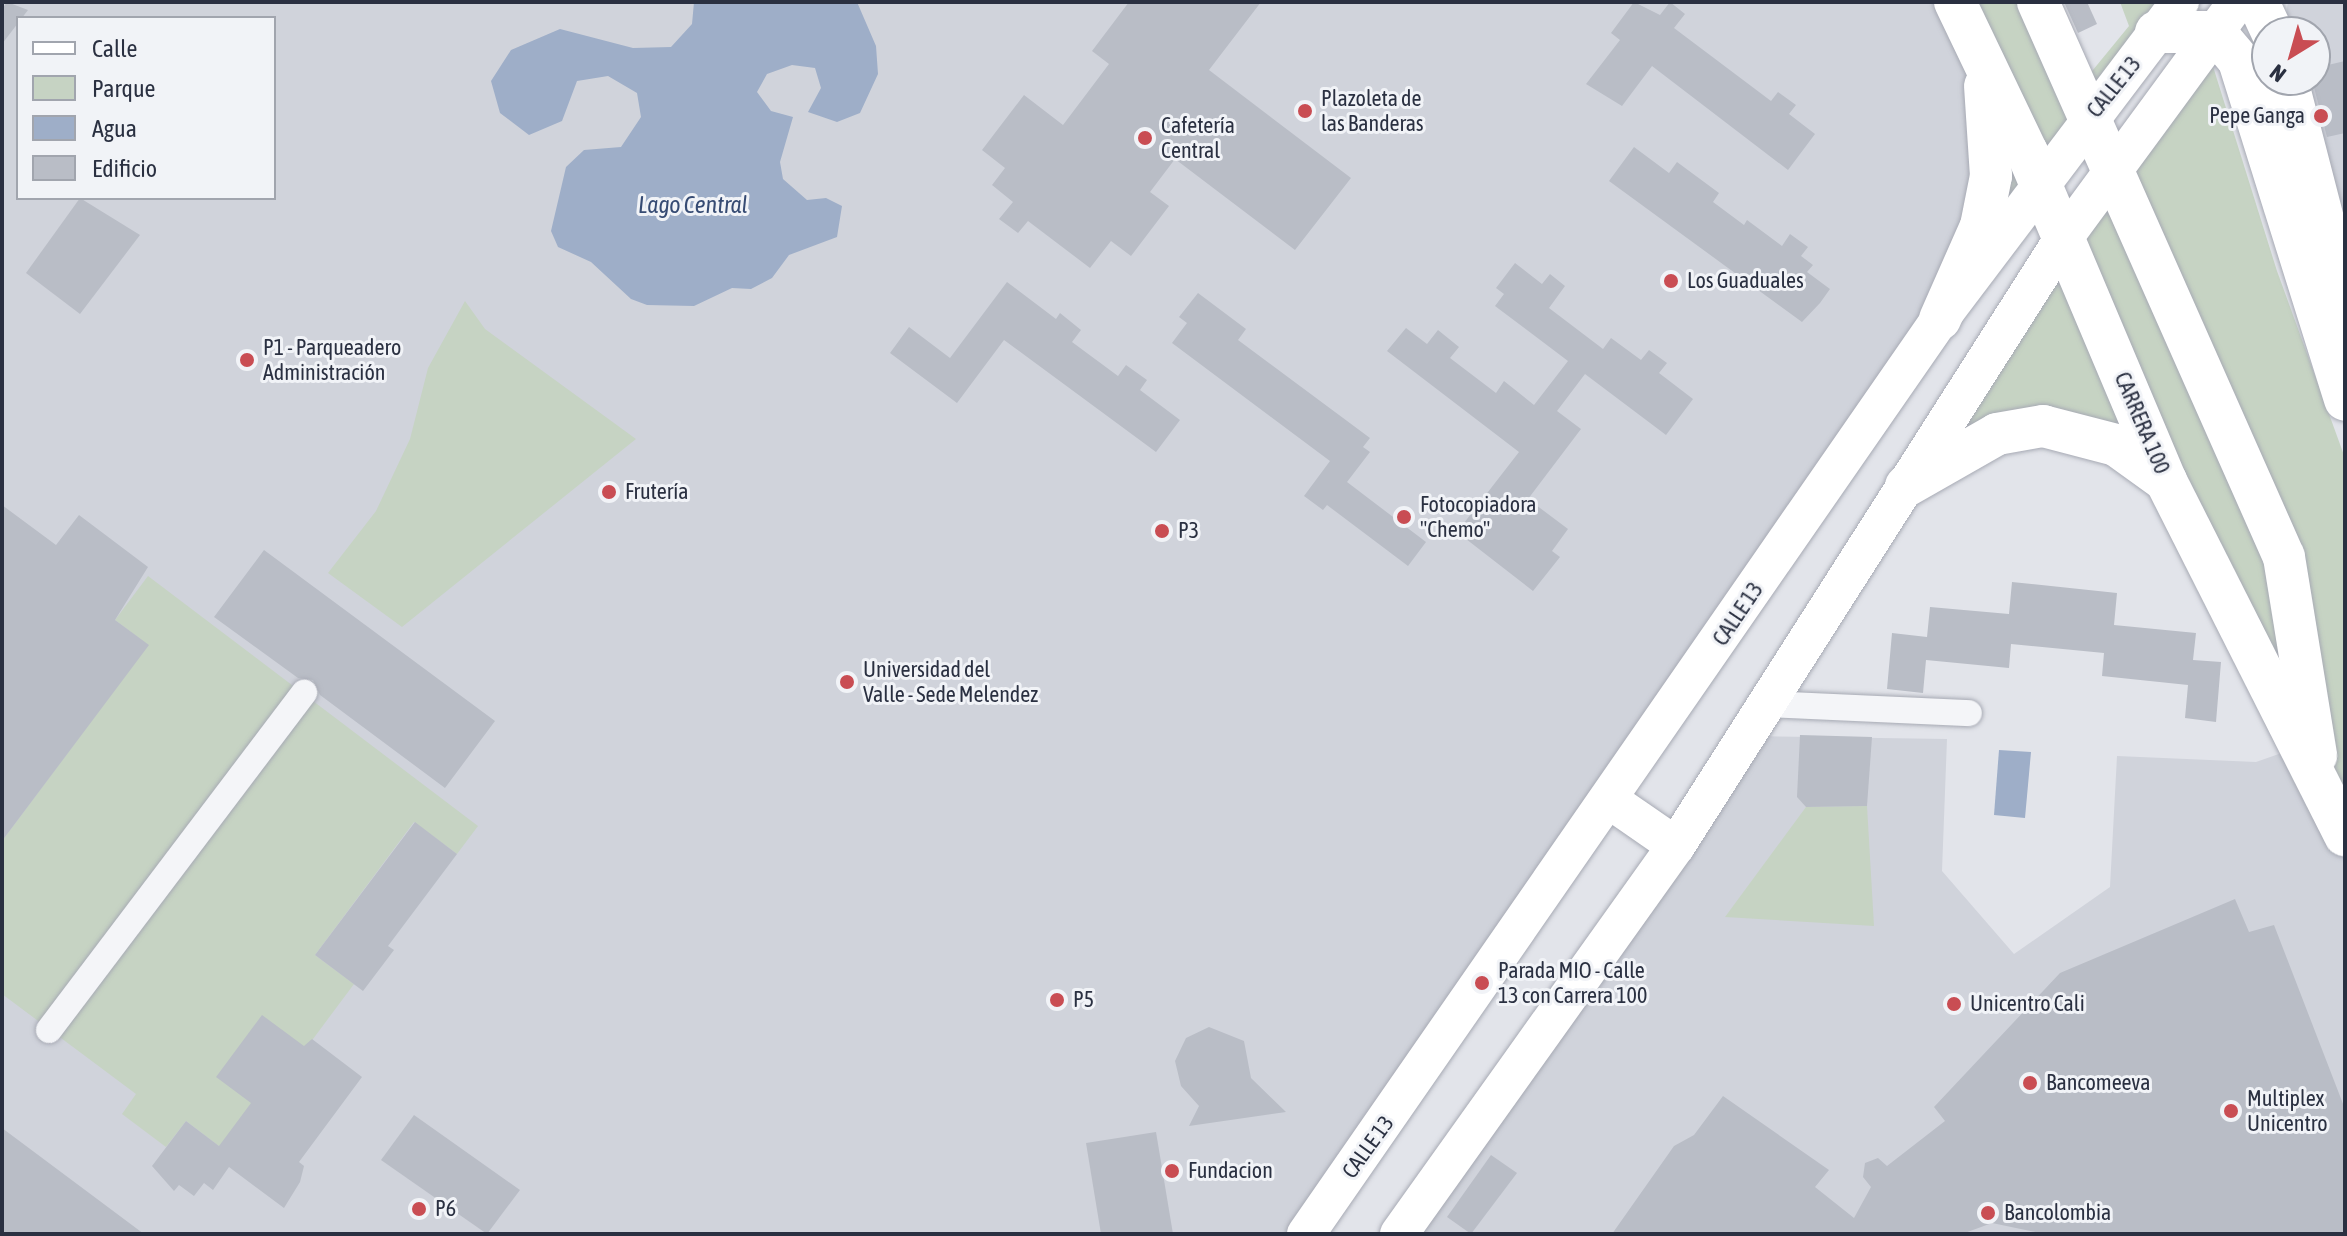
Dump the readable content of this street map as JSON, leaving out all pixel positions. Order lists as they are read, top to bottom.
{
  "streets": {
    "main road": ["CALLE 13", "CARRERA 100"]
  },
  "crossings": [
    ["CALLE 13", "CARRERA 100"]
  ],
  "water": ["Lago Central"],
  "places": [
    "Plazoleta de las Banderas",
    "Pepe Ganga",
    "Cafetería Central",
    "Los Guaduales",
    "P1 - Parqueadero Administración",
    "Frutería",
    "Fotocopiadora \"Chemo\"",
    "P3",
    "Universidad del Valle - Sede Melendez",
    "Parada MIO - Calle 13 con Carrera 100",
    "P5",
    "Unicentro Cali",
    "Bancomeeva",
    "Multiplex Unicentro",
    "Fundacion",
    "P6",
    "Bancolombia"
  ],
  "legend": [
    "Calle",
    "Parque",
    "Agua",
    "Edificio"
  ],
  "north": "bottom left"
}
